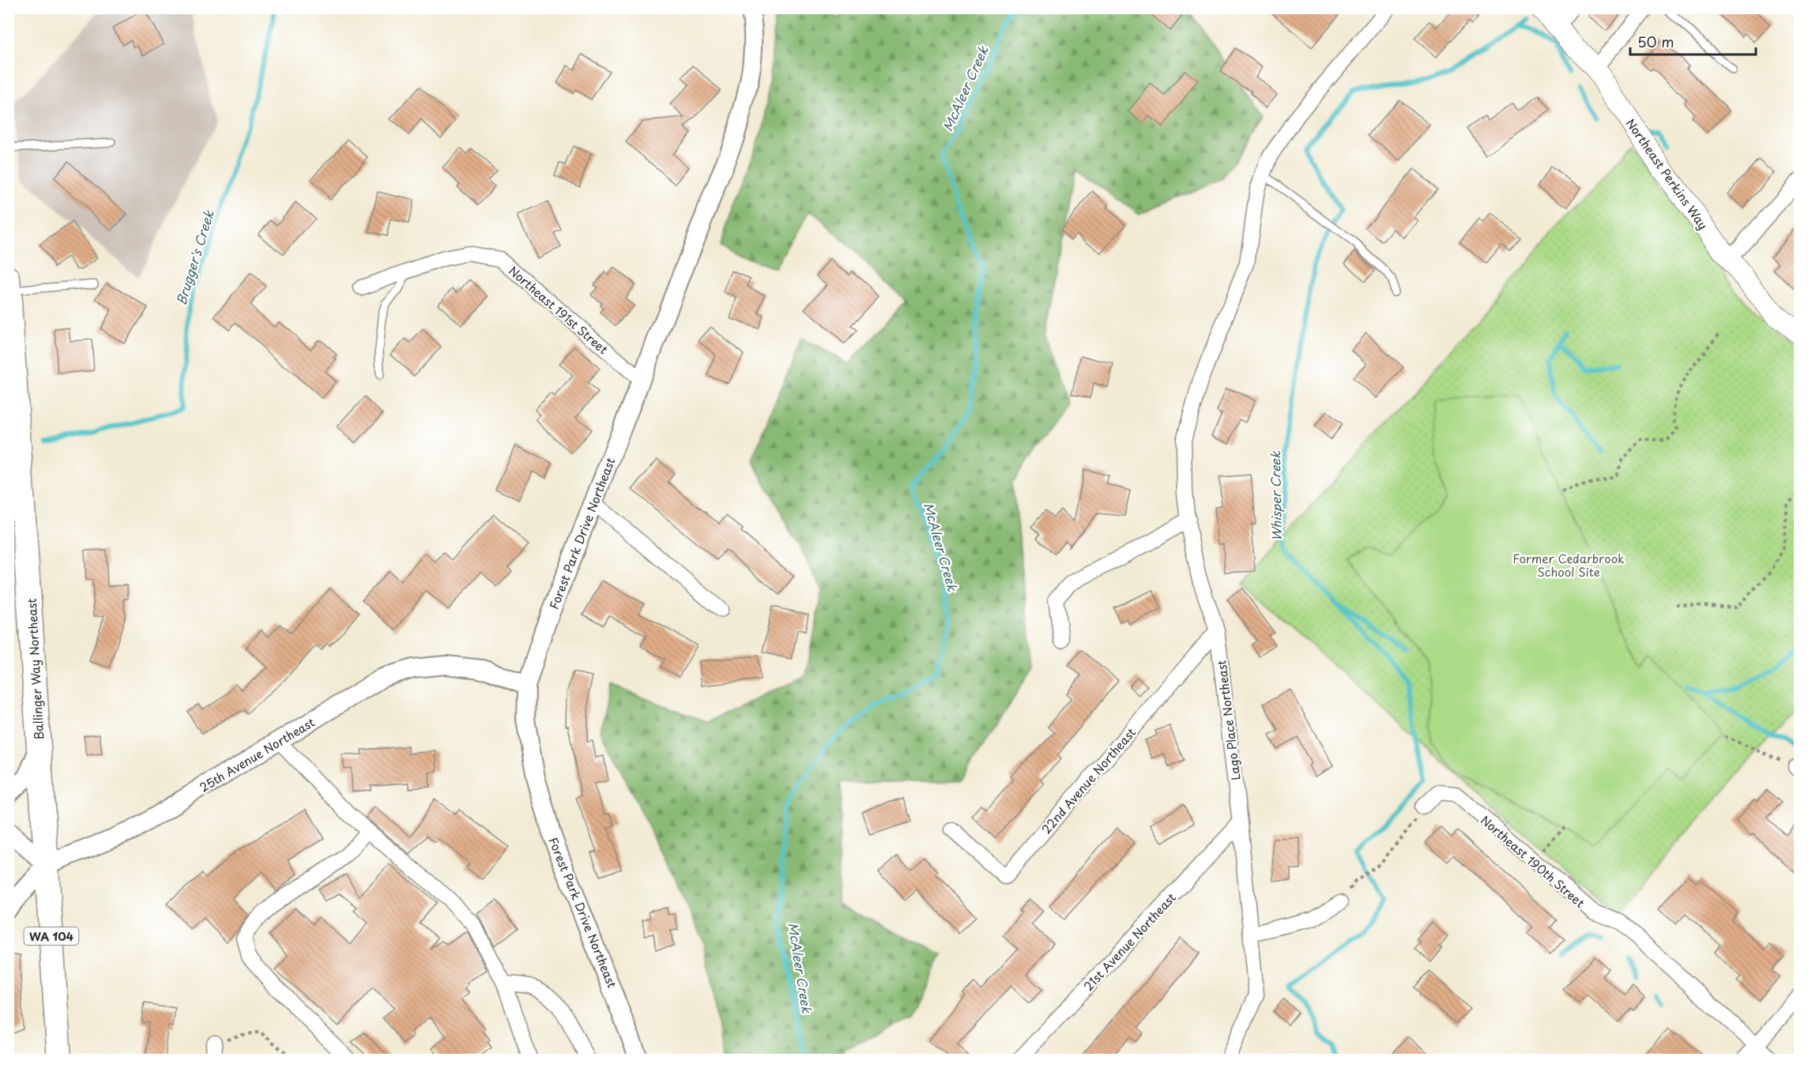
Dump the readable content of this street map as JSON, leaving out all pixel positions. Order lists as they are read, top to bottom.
{
  "streets": {
    "main road": ["Northeast Perkins Way", "Ballinger Way Northeast", "WA 104"],
    "street": [
      "Northeast 191st Street",
      "Forest Park Drive Northeast",
      "Lago Place Northeast",
      "25th Avenue Northeast",
      "22nd Avenue Northeast",
      "Northeast 190th Street",
      "21st Avenue Northeast"
    ]
  },
  "crossings": [
    ["Northeast 191st Street", "Forest Park Drive Northeast"],
    ["Forest Park Drive Northeast", "25th Avenue Northeast"],
    ["Ballinger Way Northeast", "25th Avenue Northeast"],
    ["Lago Place Northeast", "22nd Avenue Northeast"],
    ["Lago Place Northeast", "21st Avenue Northeast"]
  ],
  "water": ["McAleer Creek", "Brugger's Creek", "Whisper Creek"],
  "parks": ["Former Cedarbrook School Site"],
  "scale_bar": "50 m"
}
